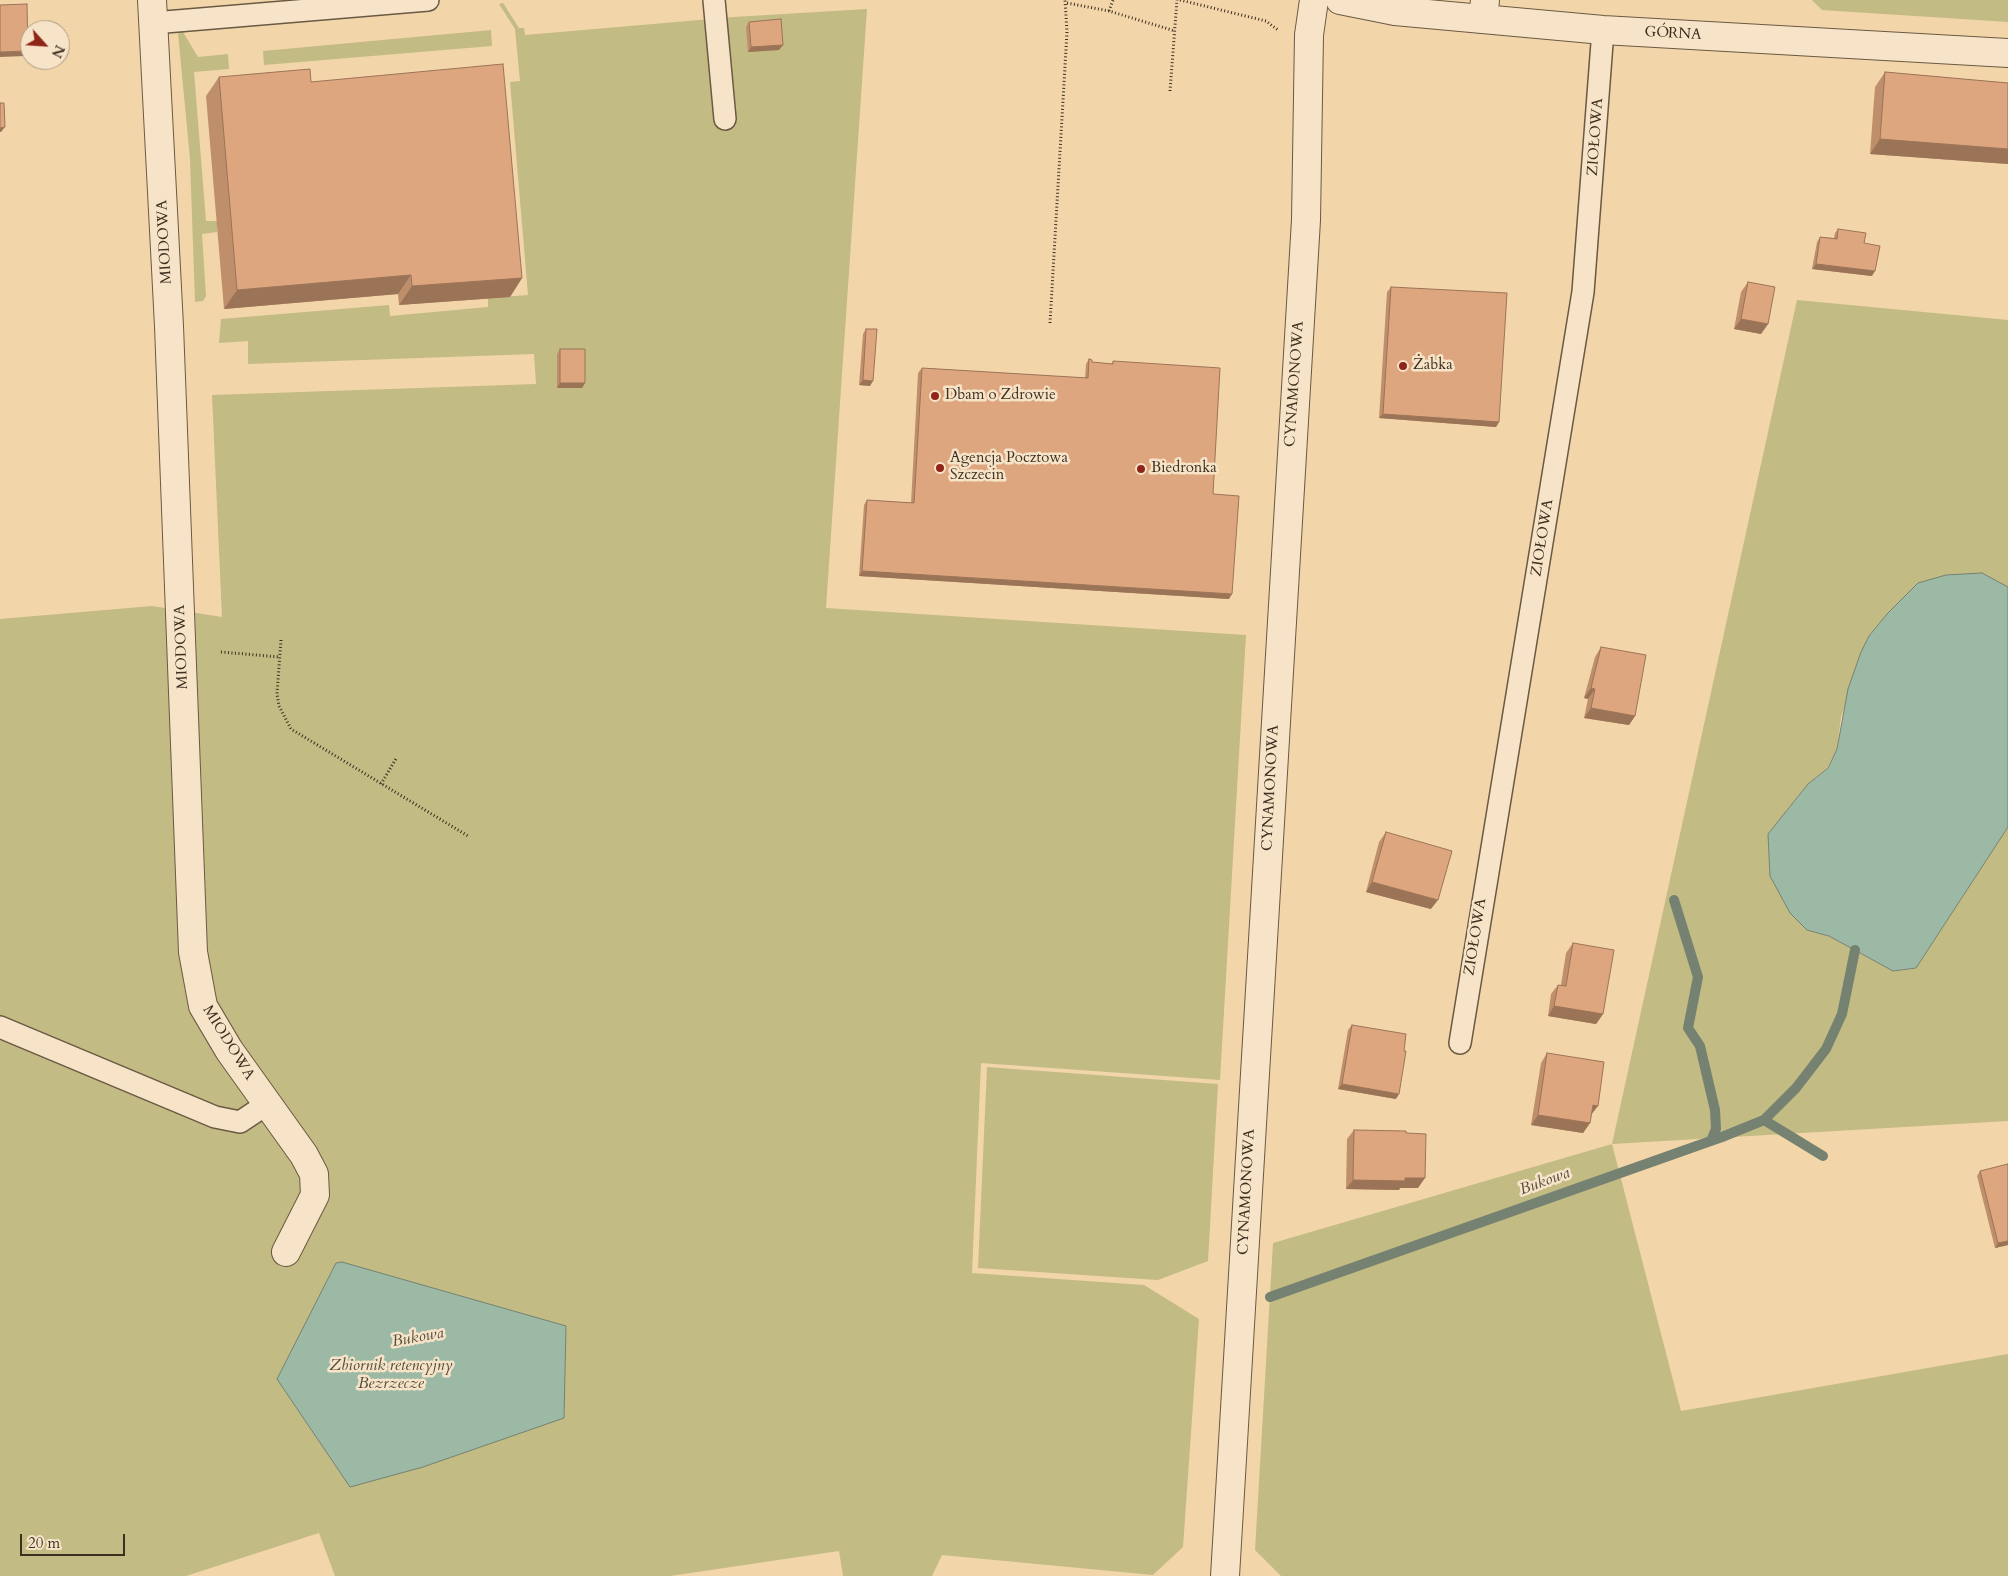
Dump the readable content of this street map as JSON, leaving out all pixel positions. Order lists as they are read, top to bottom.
{
  "streets": {
    "street": ["GÓRNA", "MIODOWA", "CYNAMONOWA"],
    "lane": ["ZIOŁOWA"]
  },
  "crossings": [
    ["GÓRNA", "ZIOŁOWA"]
  ],
  "water": ["Bukowa", "Zbiornik retencyjny Bezrzecze"],
  "places": [
    "Żabka",
    "Dbam o Zdrowie",
    "Agencja Pocztowa Szczecin",
    "Biedronka"
  ],
  "scale_bar": "20 m",
  "north": "bottom right"
}
